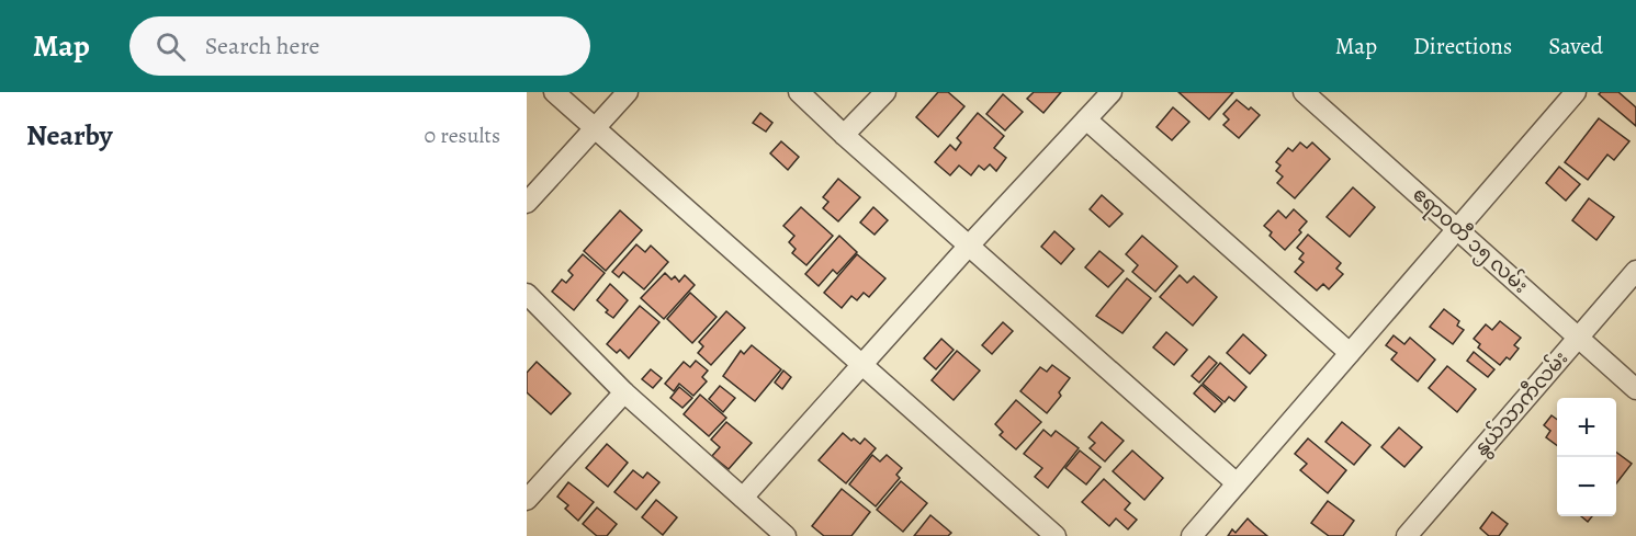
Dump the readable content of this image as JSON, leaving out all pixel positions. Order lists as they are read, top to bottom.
{
  "streets": {
    "street": ["ဧရာဝတီ ၁၅ လမ်း", "နွယ်သာကီလမ်း"]
  },
  "crossings": [
    ["ဧရာဝတီ ၁၅ လမ်း", "နွယ်သာကီလမ်း"]
  ],
  "page": {
    "header": "Map",
    "search": "Search here",
    "nav": ["Map", "Directions", "Saved"],
    "heading": ["Nearby", "0 results"],
    "map_buttons": ["+", "−"]
  }
}
